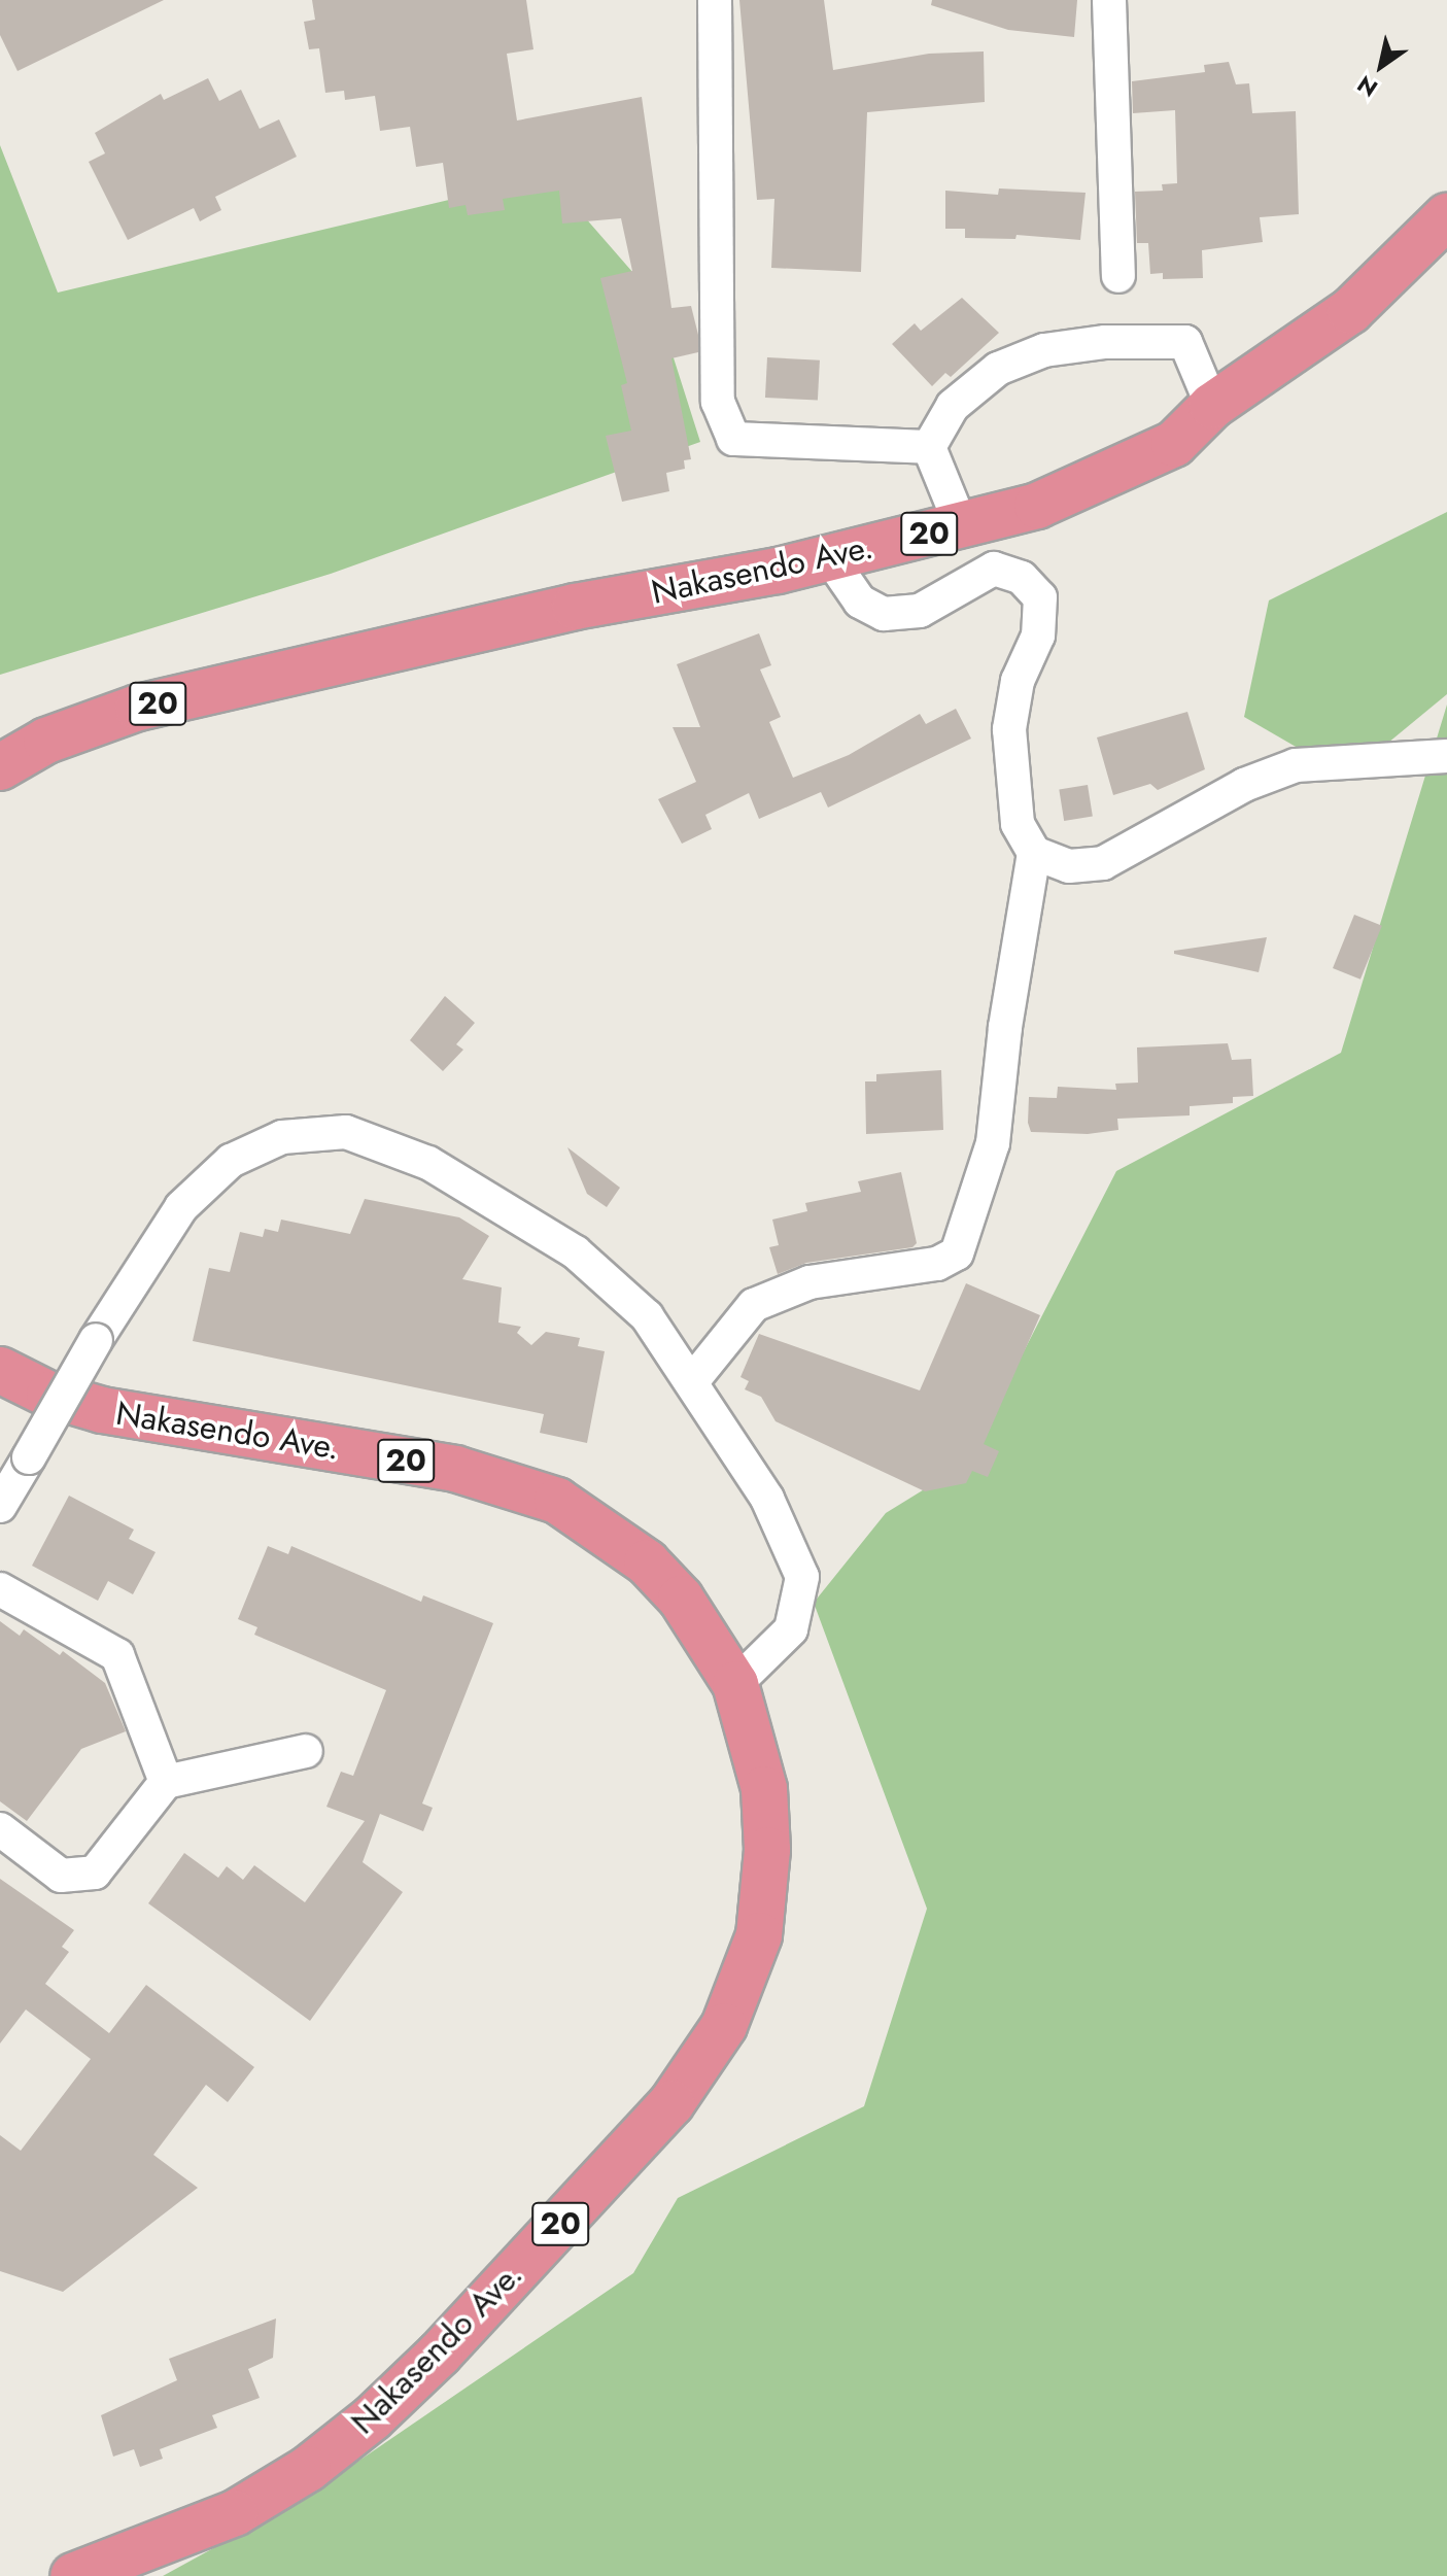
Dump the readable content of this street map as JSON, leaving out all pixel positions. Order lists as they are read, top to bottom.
{
  "streets": {
    "highway": ["20", "Nakasendo Ave."]
  },
  "north": "bottom left"
}
